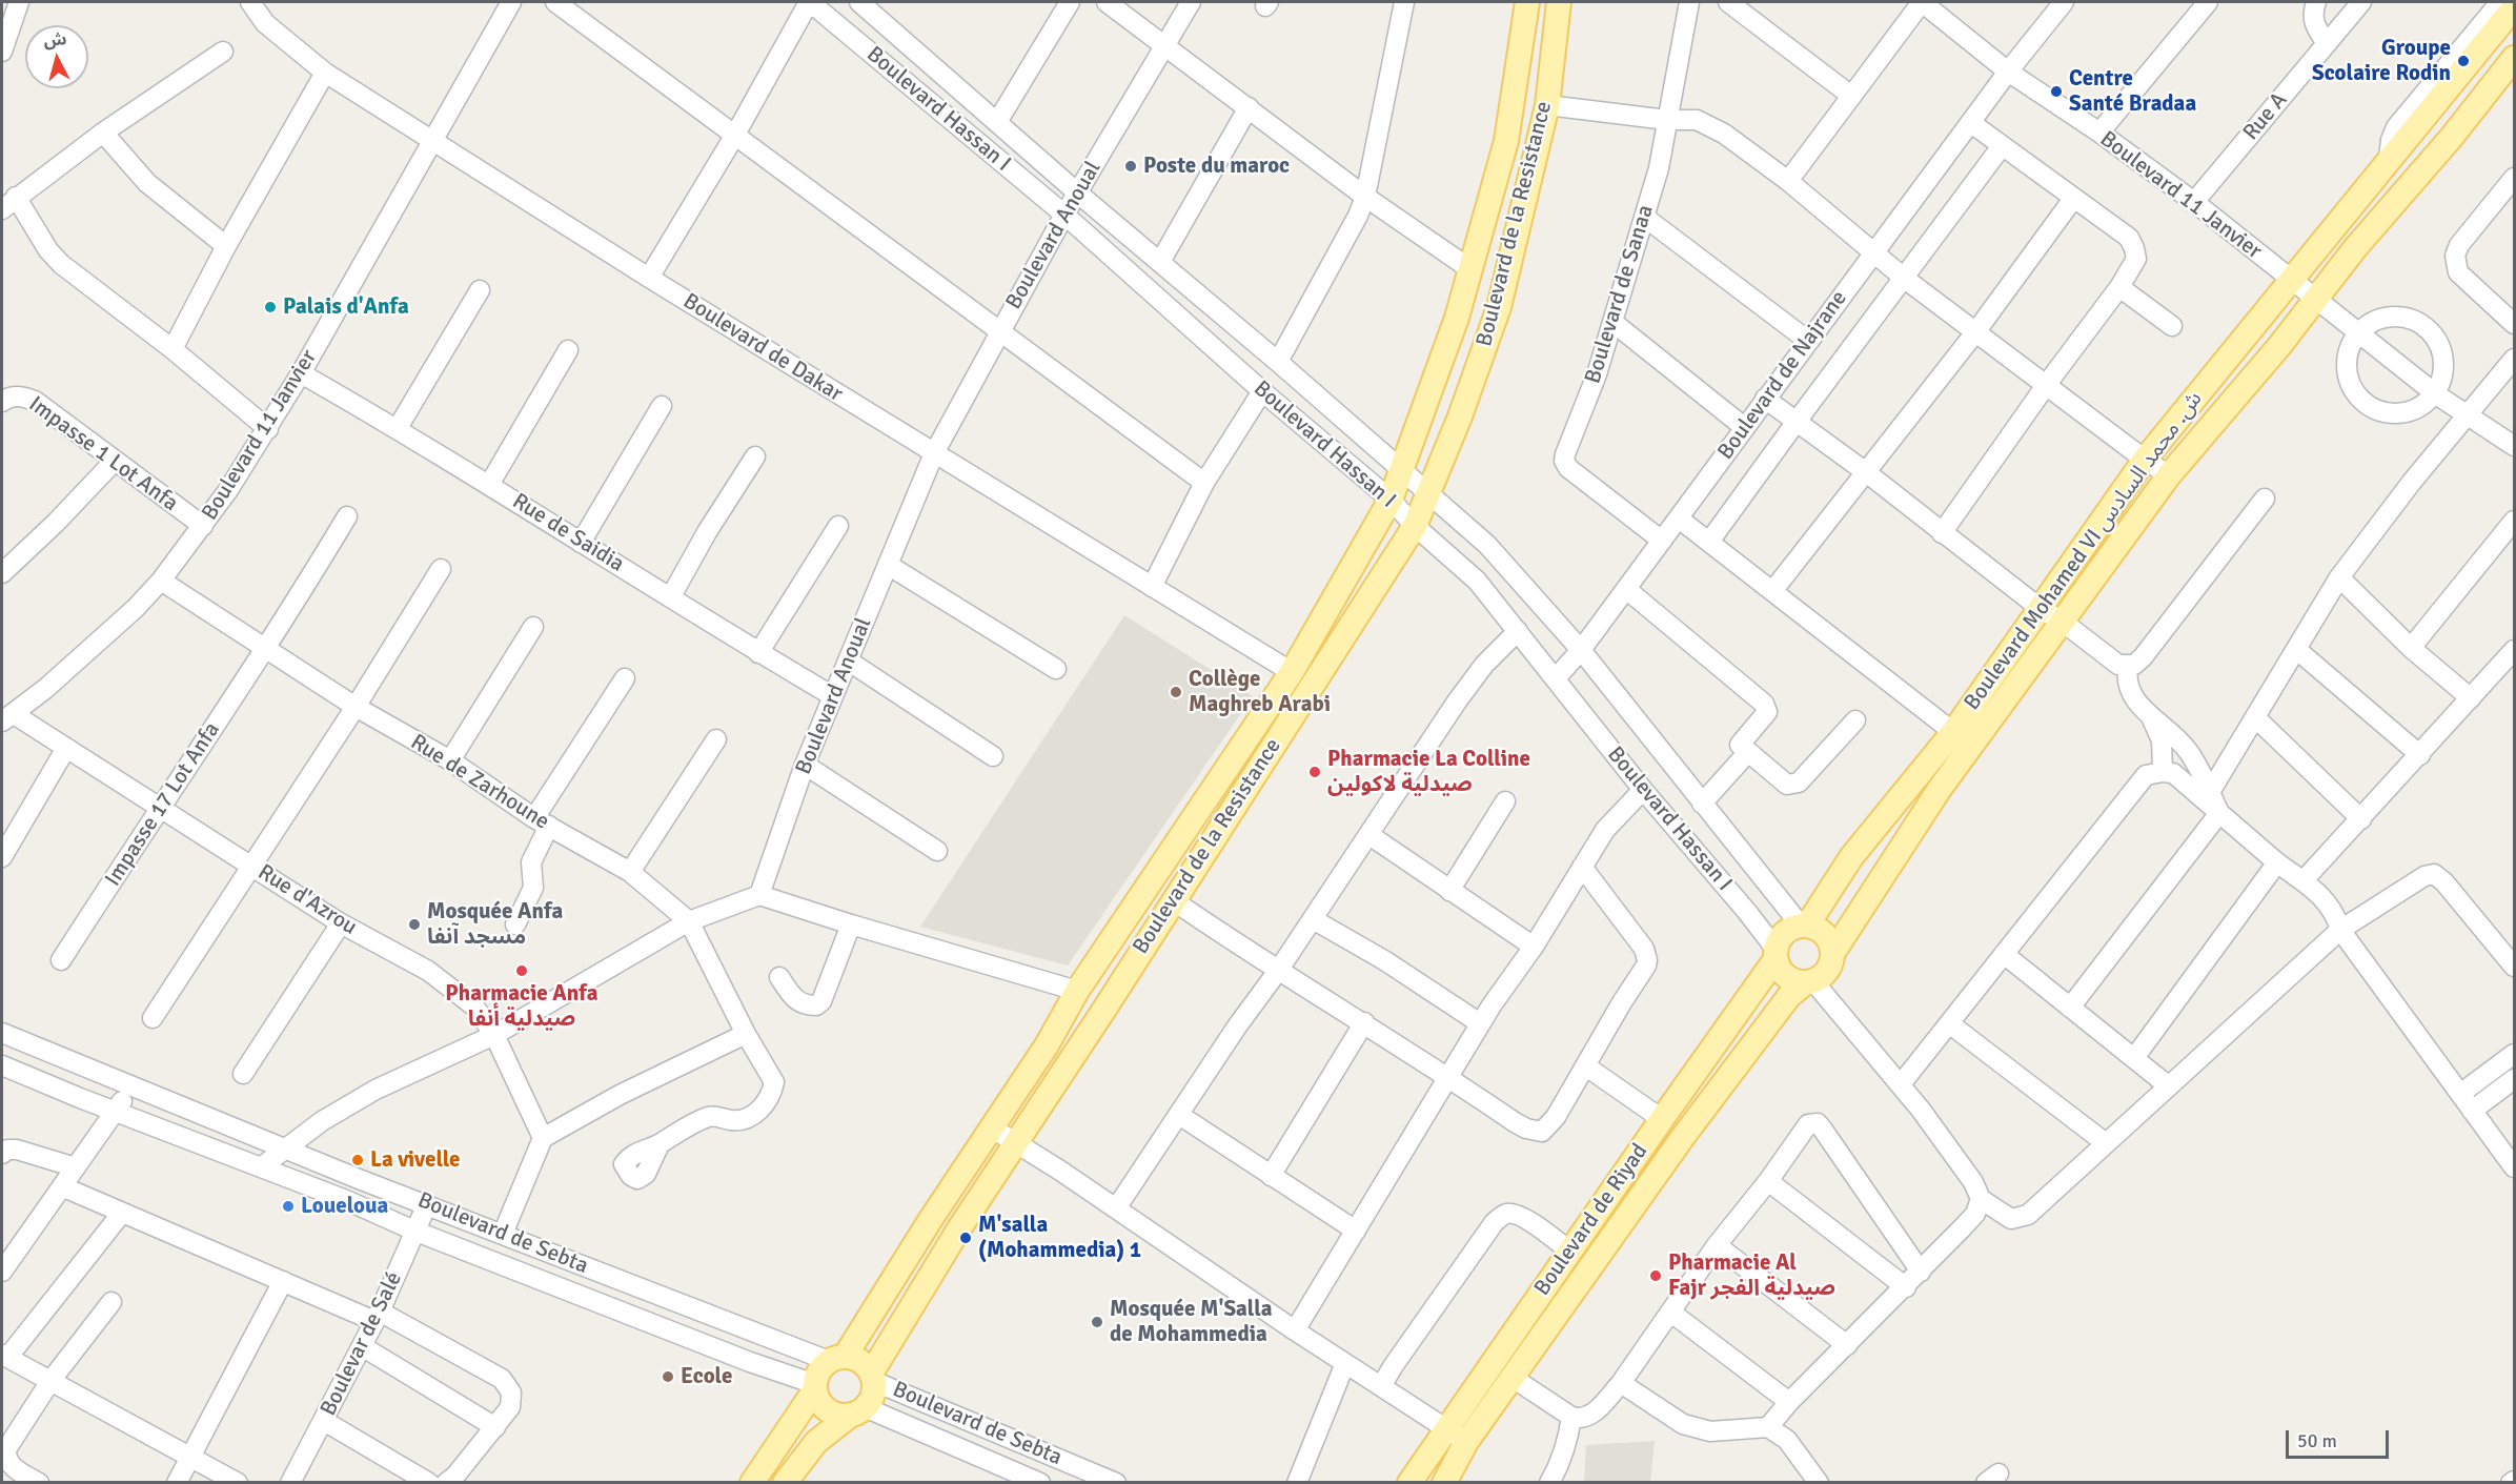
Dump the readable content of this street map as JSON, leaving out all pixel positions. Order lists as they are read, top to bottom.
{
  "streets": {
    "main road": ["Boulevard de la Resistance", "Boulevard Mohamed VI ش. محمد السادس", "Boulevard de Riyad"],
    "street": [
      "Boulevard Hassan I",
      "Rue A",
      "Boulevard 11 Janvier",
      "Boulevard Anoual",
      "Boulevard de Sanaa",
      "Boulevard de Dakar",
      "Boulevard de Najrane",
      "Impasse 1 Lot Anfa",
      "Rue de Saidia",
      "Rue de Zarhoune",
      "Impasse 17 Lot Anfa",
      "Rue d'Azrou",
      "Boulevard de Sebta",
      "Boulevar de Salé"
    ]
  },
  "crossings": [
    ["Boulevard Hassan I", "Boulevard de la Resistance"],
    ["Boulevard Hassan I", "Boulevard Anoual"],
    ["Boulevard Hassan I", "Boulevard de Najrane"],
    ["Boulevard Hassan I", "Boulevard Mohamed VI ش. محمد السادس"],
    ["Boulevard Hassan I", "Boulevard de Riyad"],
    ["Rue A", "Boulevard 11 Janvier"],
    ["Boulevard 11 Janvier", "Boulevard de Dakar"],
    ["Boulevard 11 Janvier", "Boulevard de Najrane"],
    ["Boulevard 11 Janvier", "Impasse 1 Lot Anfa"],
    ["Boulevard 11 Janvier", "Rue de Saidia"],
    ["Boulevard 11 Janvier", "Boulevard Mohamed VI ش. محمد السادس"],
    ["Boulevard 11 Janvier", "Rue de Zarhoune"],
    ["Boulevard 11 Janvier", "Rue d'Azrou"],
    ["Boulevard de la Resistance", "Boulevard de Dakar"],
    ["Boulevard de la Resistance", "Boulevard de Sebta"],
    ["Boulevard Anoual", "Boulevard de Dakar"],
    ["Boulevard Anoual", "Rue de Saidia"],
    ["Boulevard de Sanaa", "Boulevard de Najrane"],
    ["Boulevard Mohamed VI ش. محمد السادس", "Boulevard de Riyad"],
    ["Rue de Zarhoune", "Impasse 17 Lot Anfa"],
    ["Impasse 17 Lot Anfa", "Rue d'Azrou"],
    ["Boulevard de Sebta", "Boulevar de Salé"]
  ],
  "places": [
    "Groupe Scolaire Rodin",
    "Centre Santé Bradaa",
    "Poste du maroc",
    "Palais d'Anfa",
    "Collège Maghreb Arabi",
    "Pharmacie La Colline صيدلية لاكولين",
    "Mosquée Anfa مسجد آنفا",
    "Pharmacie Anfa صيدلية أنفا",
    "La vivelle",
    "Loueloua",
    "M'salla (Mohammedia) 1",
    "Pharmacie Al Fajr صيدلية الفجر",
    "Mosquée M'Salla de Mohammedia",
    "Ecole"
  ],
  "scale_bar": "50 m",
  "north": "top"
}
